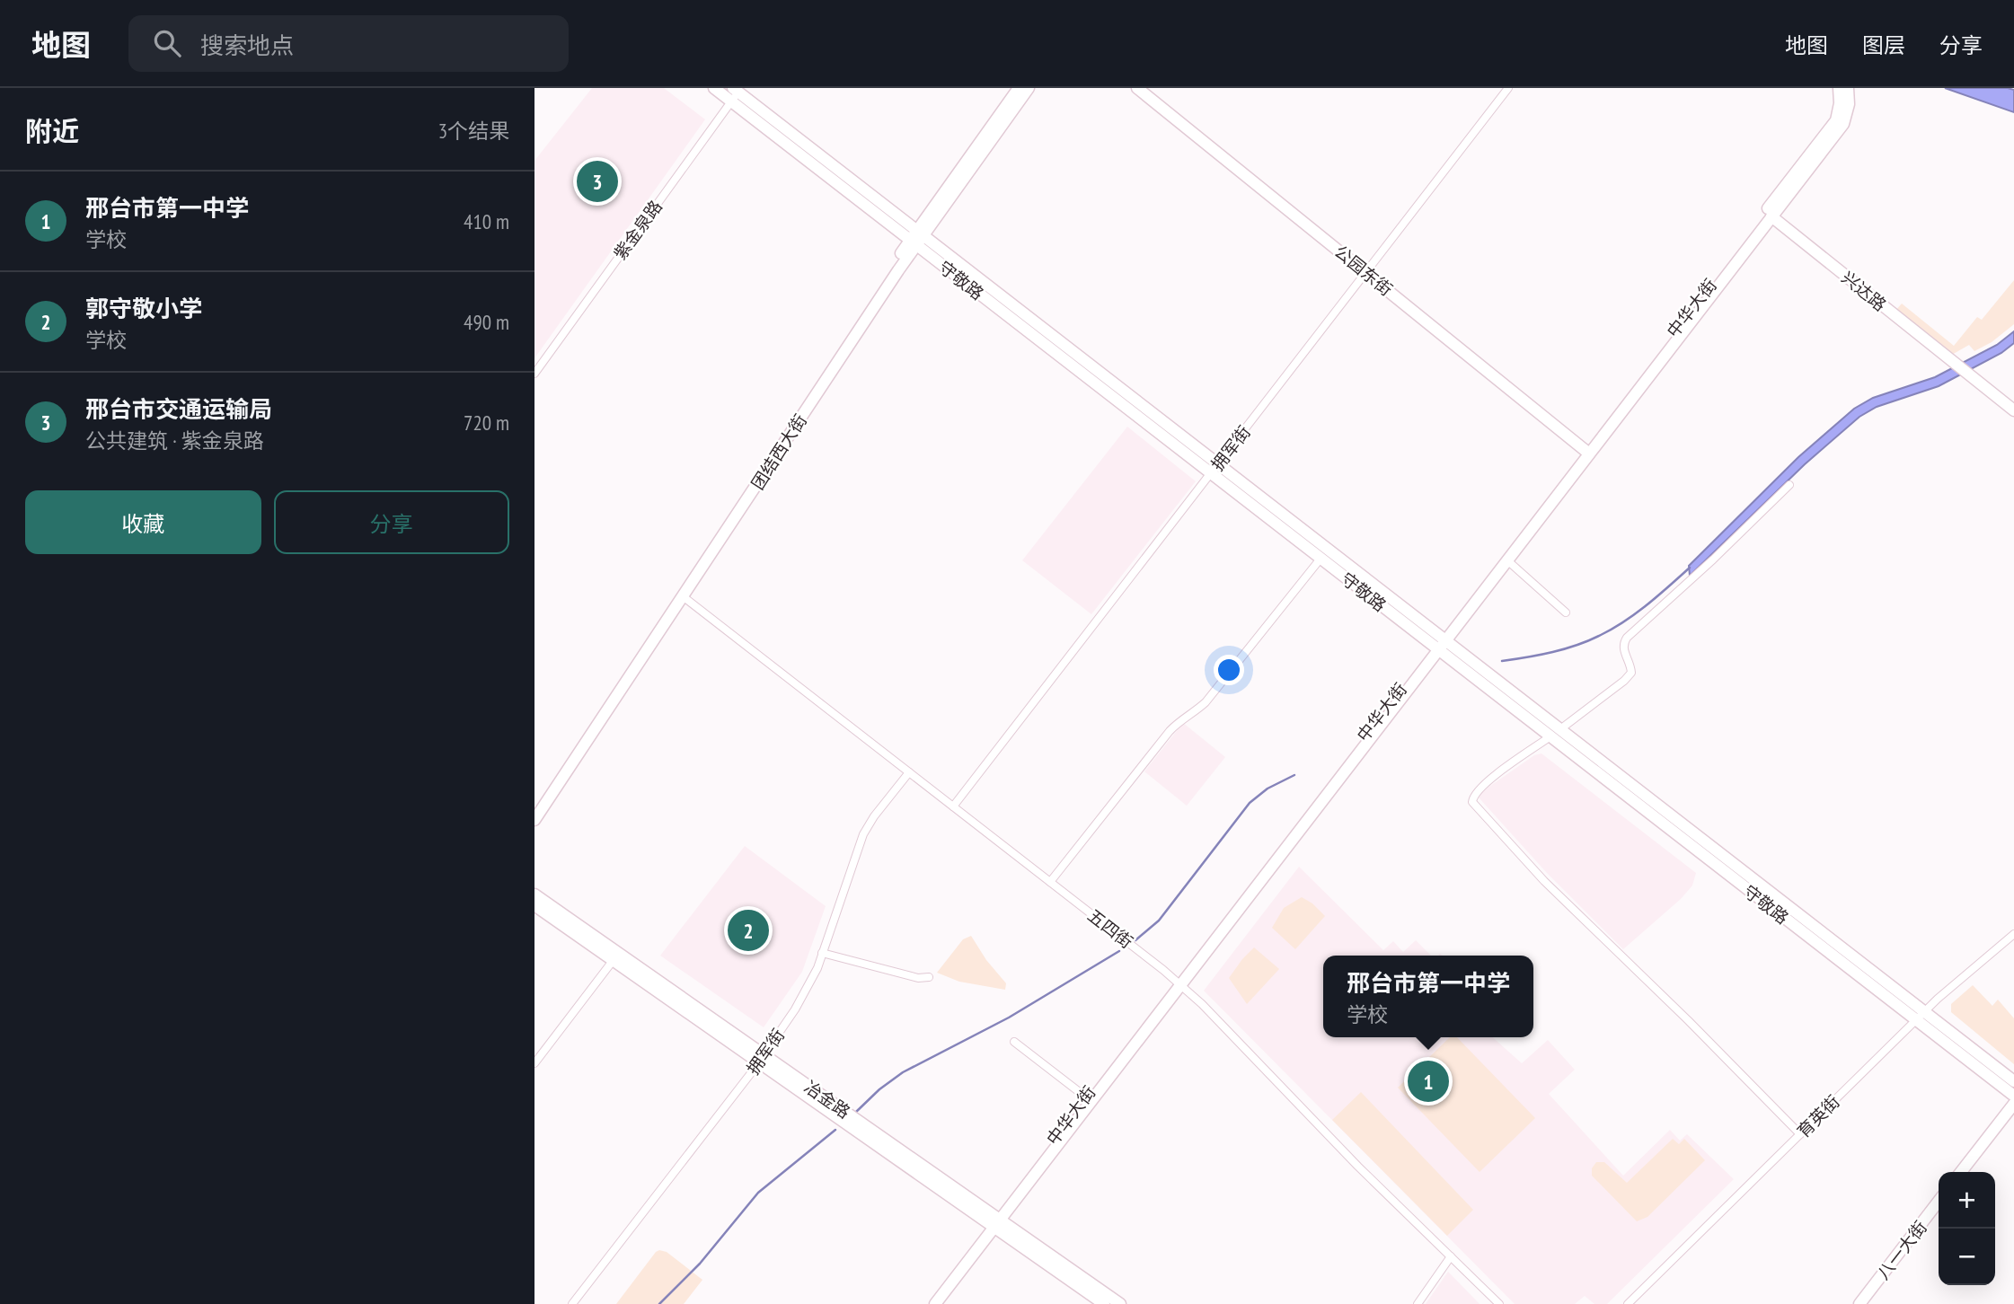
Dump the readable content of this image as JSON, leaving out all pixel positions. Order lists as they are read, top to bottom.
{
  "streets": {
    "street": [
      "紫金泉路",
      "公园东街",
      "守敬路",
      "兴达路",
      "中华大街",
      "拥军街",
      "团结西大街",
      "五四街",
      "冶金路",
      "育英街",
      "八一大街"
    ]
  },
  "crossings": [
    ["紫金泉路", "守敬路"],
    ["公园东街", "中华大街"],
    ["公园东街", "拥军街"],
    ["守敬路", "中华大街"],
    ["守敬路", "拥军街"],
    ["守敬路", "团结西大街"],
    ["守敬路", "育英街"],
    ["兴达路", "中华大街"],
    ["中华大街", "五四街"],
    ["中华大街", "冶金路"],
    ["拥军街", "五四街"],
    ["拥军街", "冶金路"],
    ["团结西大街", "五四街"]
  ],
  "page": {
    "header": "地图",
    "search": "搜索地点",
    "nav": ["地图", "图层", "分享"],
    "heading": ["附近", "3个结果"],
    "pins": ["3", "2", "1"],
    "list": [
      {
        "mark": "1",
        "name": "邢台市第一中学",
        "note": "学校",
        "value": "410 m"
      },
      {
        "mark": "2",
        "name": "郭守敬小学",
        "note": "学校",
        "value": "490 m"
      },
      {
        "mark": "3",
        "name": "邢台市交通运输局",
        "note": "公共建筑 · 紫金泉路",
        "value": "720 m"
      }
    ],
    "buttons": ["收藏", "分享"],
    "popup": ["邢台市第一中学", "学校"],
    "map_buttons": ["+", "−"]
  }
}
